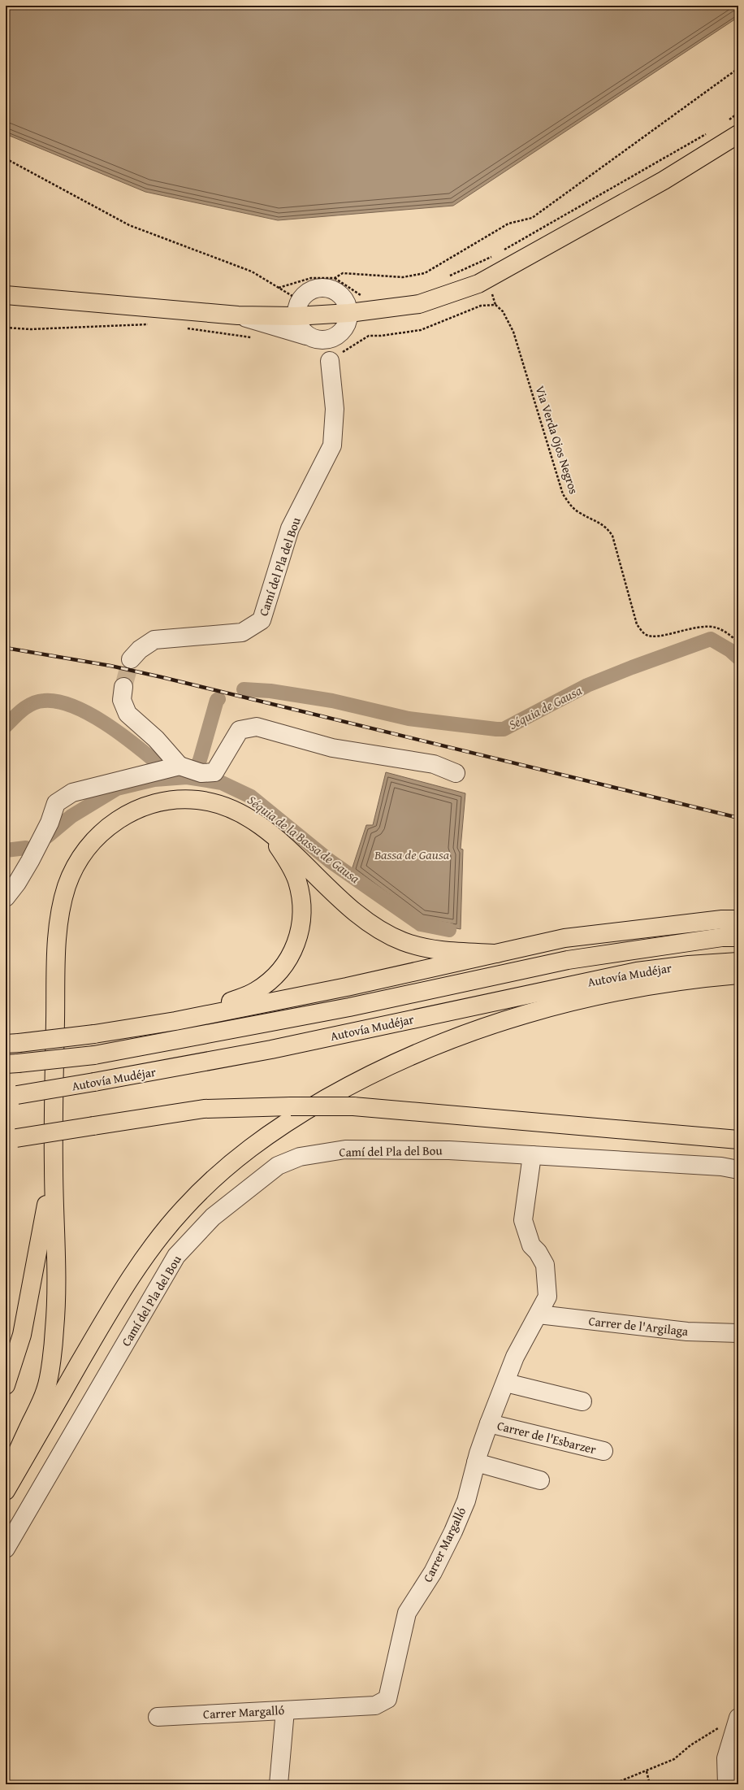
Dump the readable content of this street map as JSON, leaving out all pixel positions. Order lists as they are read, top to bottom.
{
  "streets": {
    "main road": ["Autovía Mudéjar"],
    "street": [
      "Camí del Pla del Bou",
      "Carrer de l'Argilaga",
      "Carrer de l'Esbarzer",
      "Carrer Margalló"
    ],
    "path": ["Via Verda Ojos Negros"]
  },
  "crossings": [
    ["Camí del Pla del Bou", "Carrer Margalló"],
    ["Carrer de l'Argilaga", "Carrer Margalló"],
    ["Carrer de l'Esbarzer", "Carrer Margalló"]
  ],
  "water": ["Séquia de Gausa", "Séquia de la Bassa de Gausa", "Bassa de Gausa"]
}
